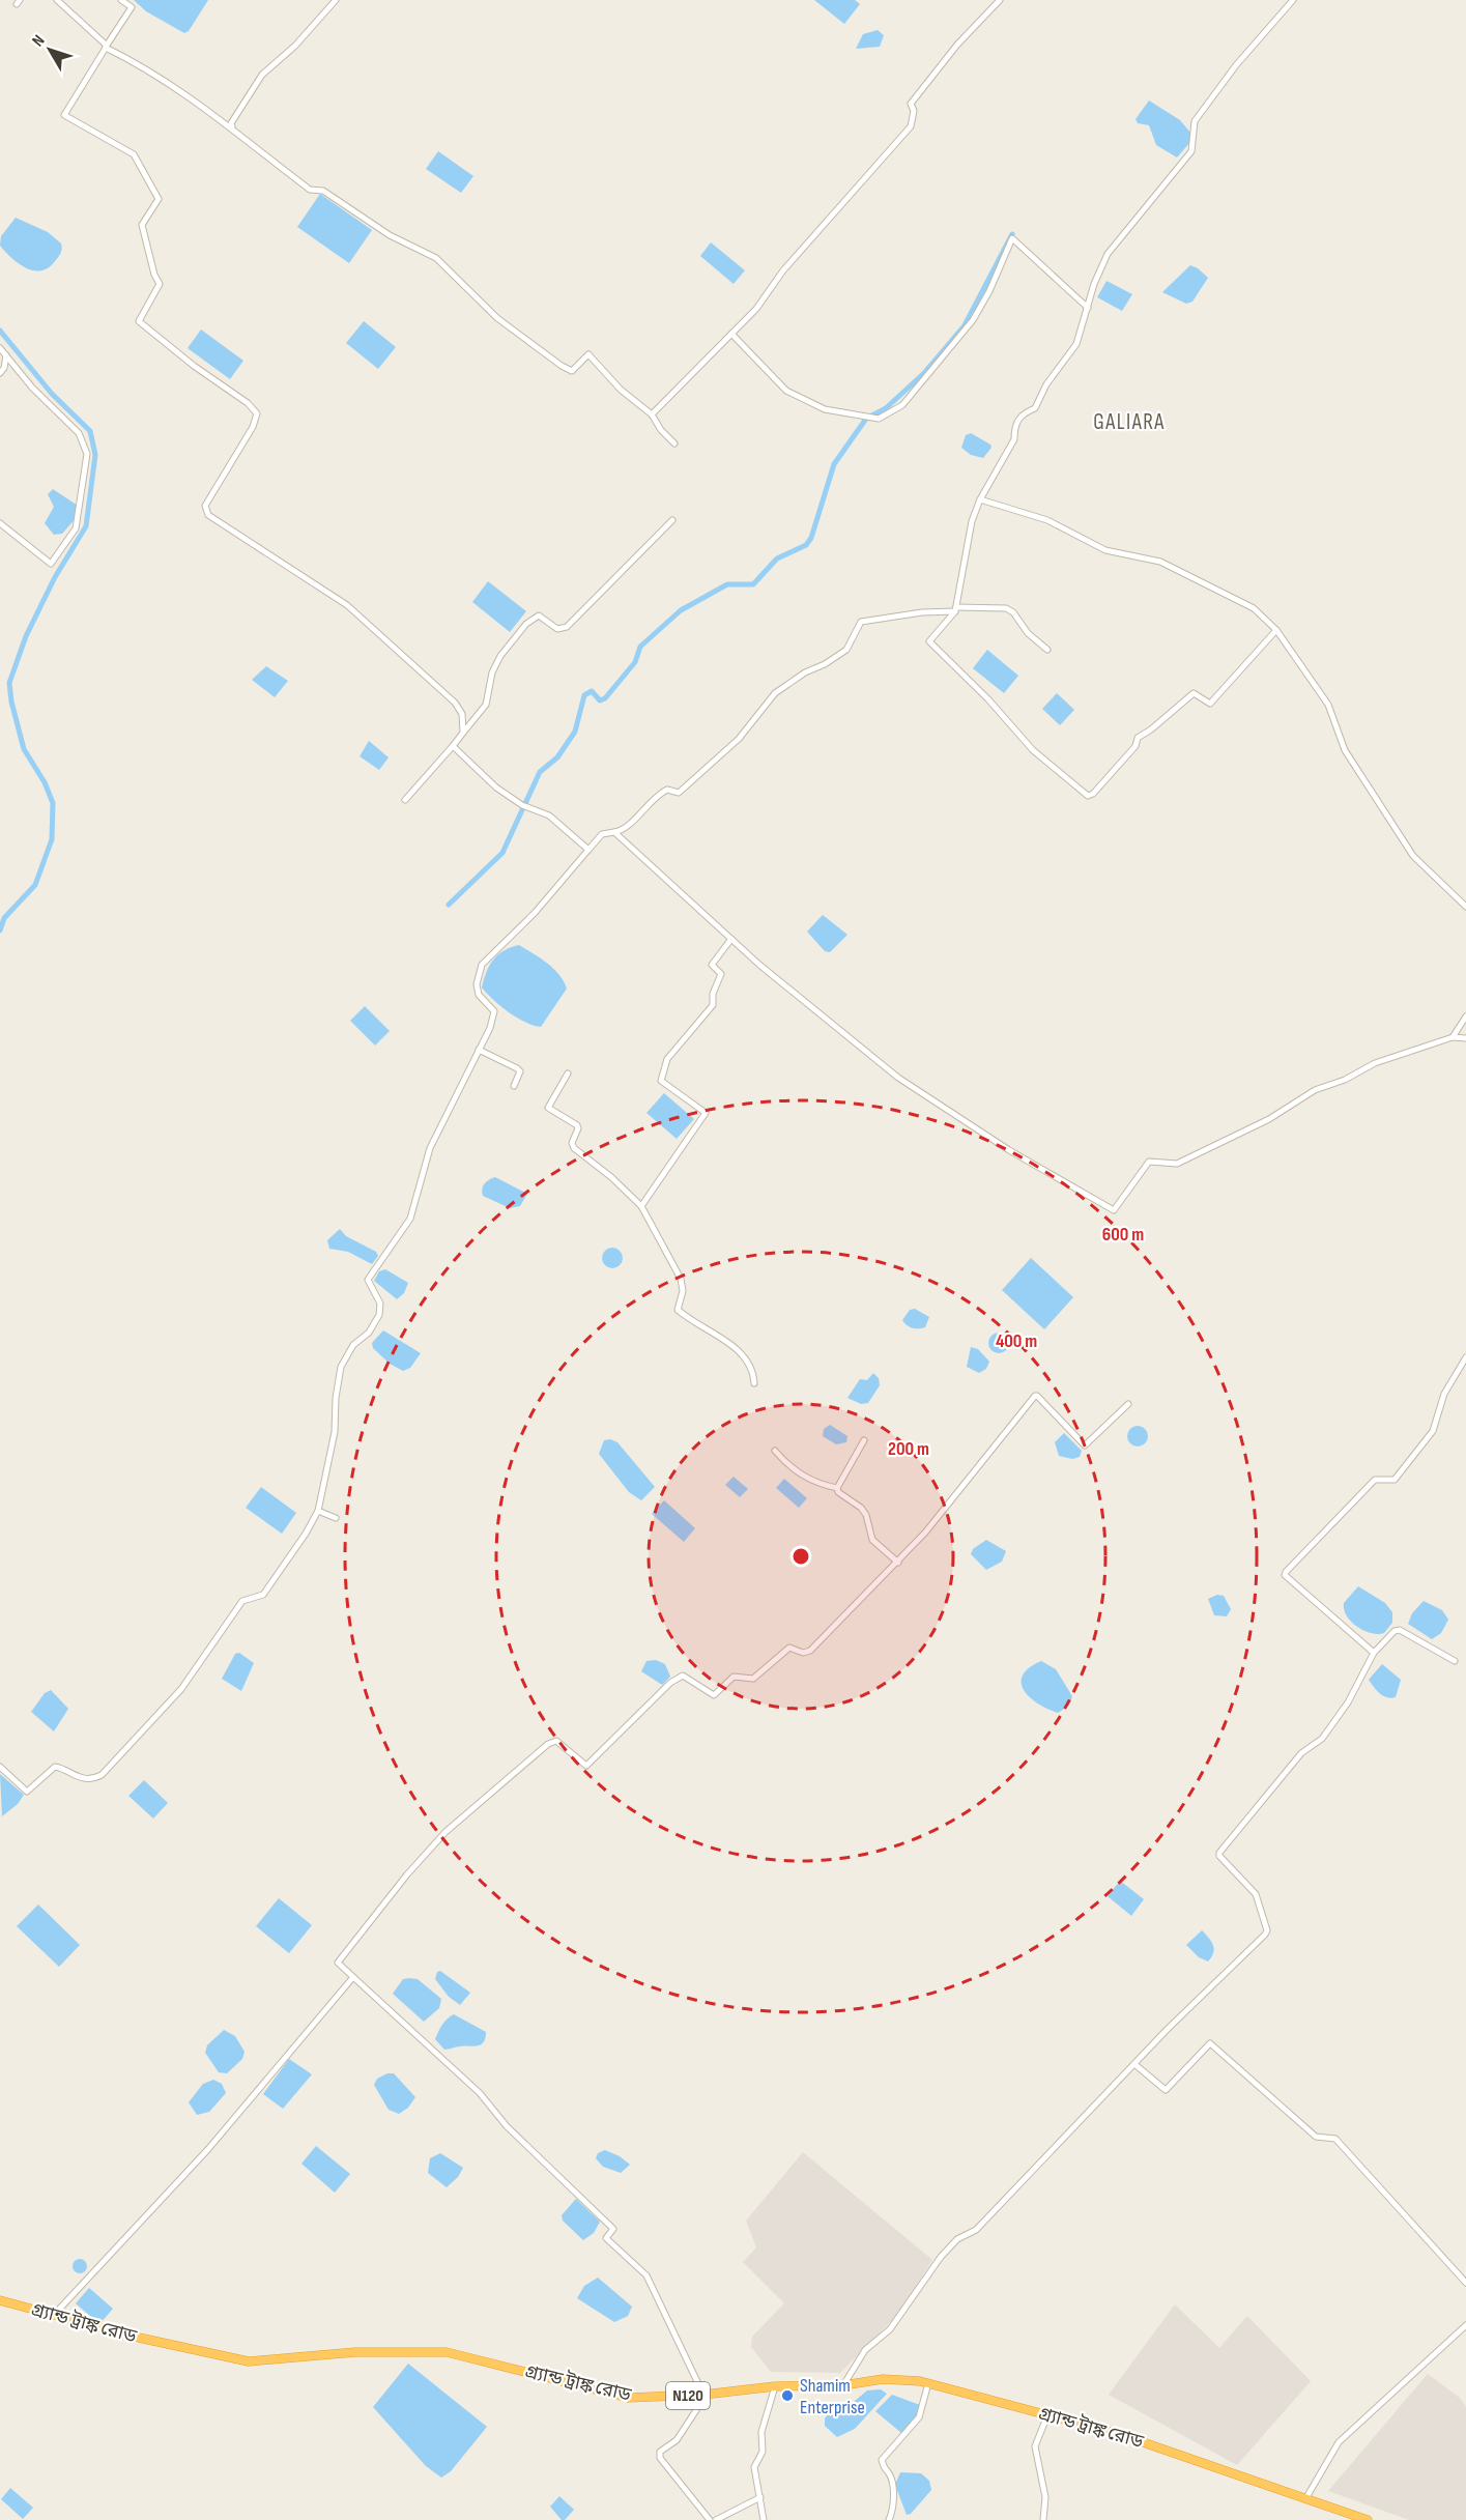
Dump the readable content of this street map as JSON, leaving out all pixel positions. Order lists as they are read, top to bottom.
{
  "streets": {
    "highway": ["গ্র্যান্ড ট্রাঙ্ক রোড", "N120"]
  },
  "districts": ["GALIARA"],
  "places": ["Shamim Enterprise"],
  "north": "top left",
  "rings": ["600 m", "400 m", "200 m"]
}
